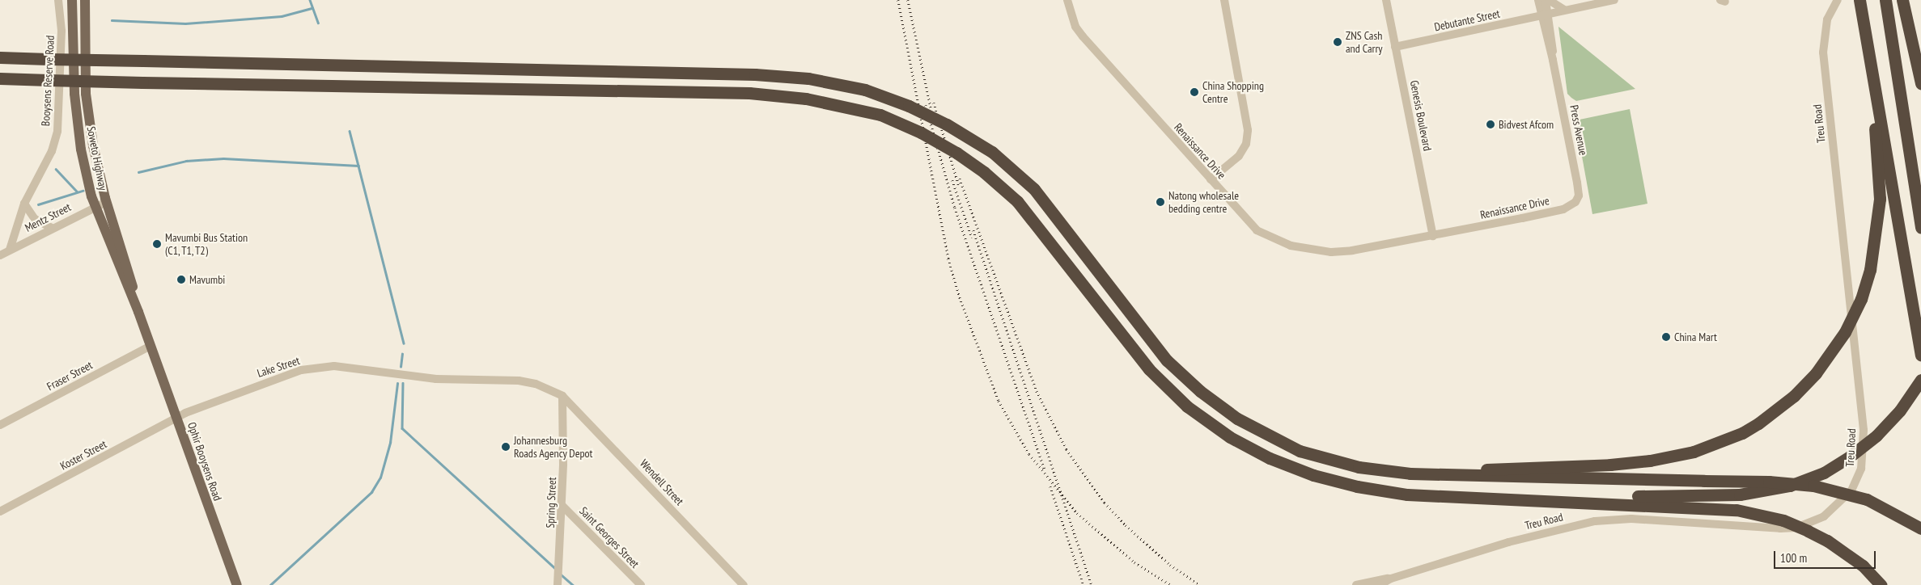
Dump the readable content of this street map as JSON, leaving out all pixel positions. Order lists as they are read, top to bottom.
{
  "streets": {
    "main road": ["Soweto Highway", "Ophir Booysens Road"],
    "street": [
      "Debutante Street",
      "Booysens Reserve Road",
      "Genesis Boulevard",
      "Treu Road",
      "Press Avenue",
      "Renaissance Drive",
      "Mentz Street",
      "Lake Street",
      "Fraser Street",
      "Koster Street",
      "Wendell Street",
      "Spring Street",
      "Saint Georges Street"
    ]
  },
  "crossings": [
    ["Debutante Street", "Genesis Boulevard"],
    ["Debutante Street", "Press Avenue"],
    ["Booysens Reserve Road", "Mentz Street"],
    ["Genesis Boulevard", "Renaissance Drive"],
    ["Press Avenue", "Renaissance Drive"],
    ["Soweto Highway", "Mentz Street"],
    ["Soweto Highway", "Fraser Street"],
    ["Soweto Highway", "Ophir Booysens Road"],
    ["Lake Street", "Koster Street"],
    ["Lake Street", "Ophir Booysens Road"],
    ["Lake Street", "Wendell Street"],
    ["Lake Street", "Spring Street"],
    ["Fraser Street", "Ophir Booysens Road"],
    ["Koster Street", "Ophir Booysens Road"],
    ["Wendell Street", "Spring Street"],
    ["Spring Street", "Saint Georges Street"]
  ],
  "places": [
    "ZNS Cash and Carry",
    "China Shopping Centre",
    "Bidvest Afcom",
    "Natong wholesale bedding centre",
    "Mavumbi Bus Station (C1, T1, T2)",
    "Mavumbi",
    "China Mart",
    "Johannesburg Roads Agency Depot"
  ],
  "scale_bar": "100 m"
}
